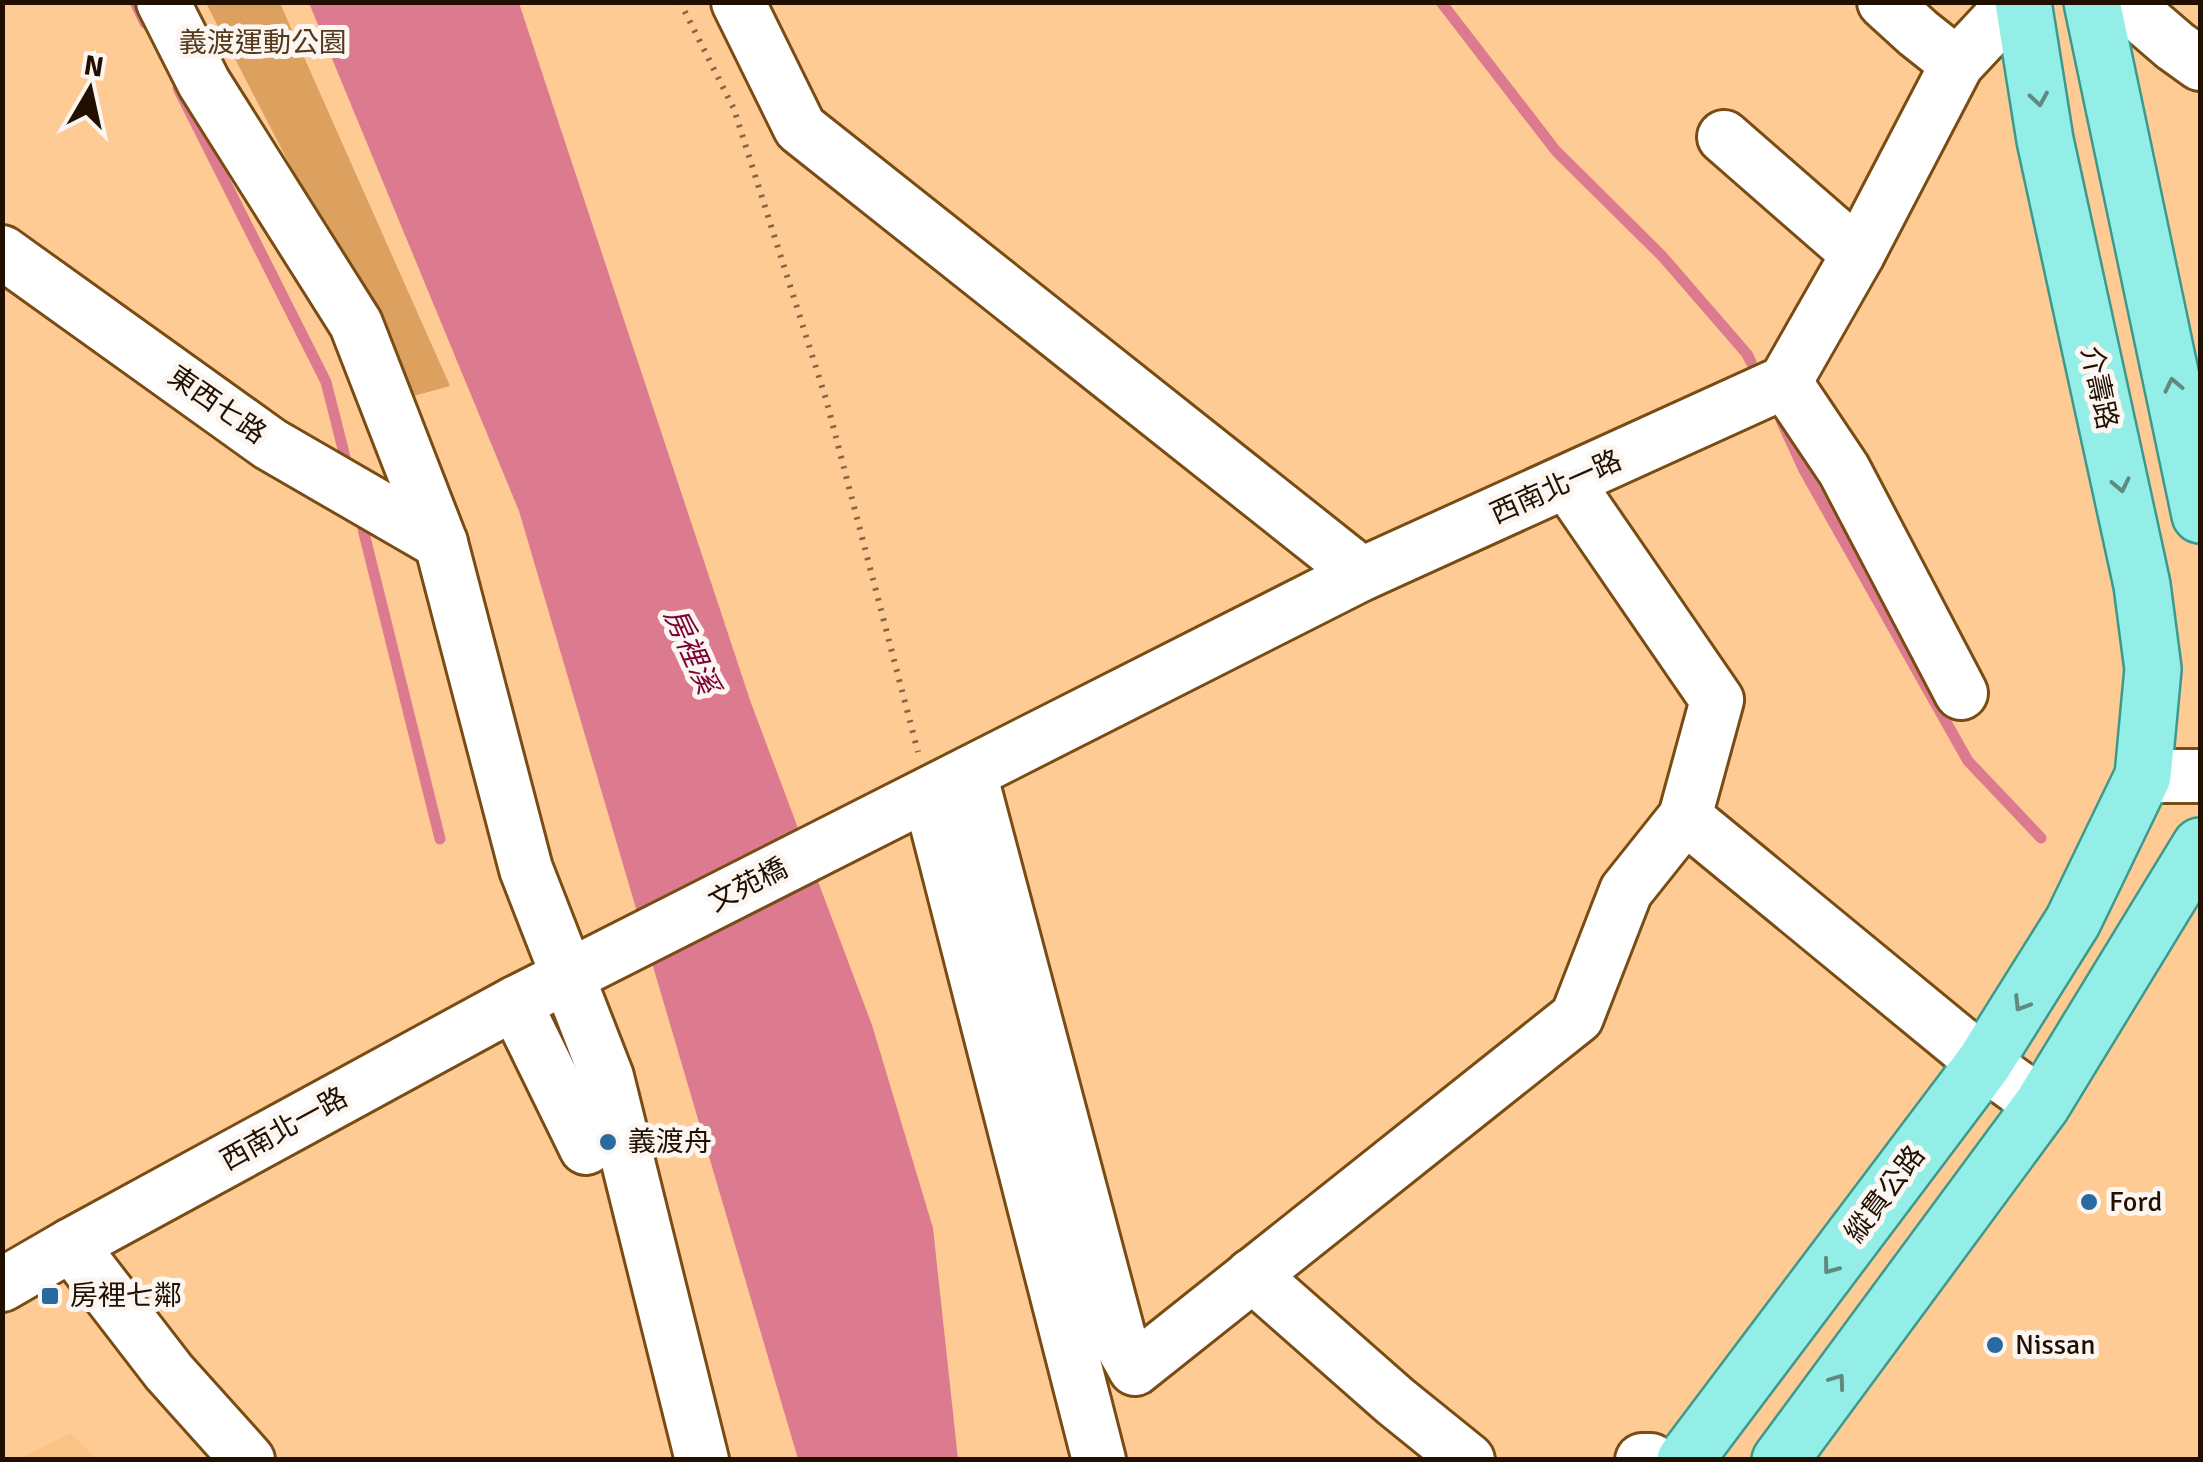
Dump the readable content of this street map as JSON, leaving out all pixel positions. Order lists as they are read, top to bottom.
{
  "streets": {
    "main road": ["介壽路", "縱貫公路"],
    "street": ["東西七路", "西南北一路", "文苑橋"]
  },
  "crossings": [
    ["介壽路", "縱貫公路"],
    ["西南北一路", "文苑橋"]
  ],
  "water": ["房裡溪"],
  "parks": ["義渡運動公園"],
  "places": {
    "other": ["義渡舟", "Ford", "Nissan"],
    "transit": ["房裡七鄰"]
  },
  "north": "top"
}
